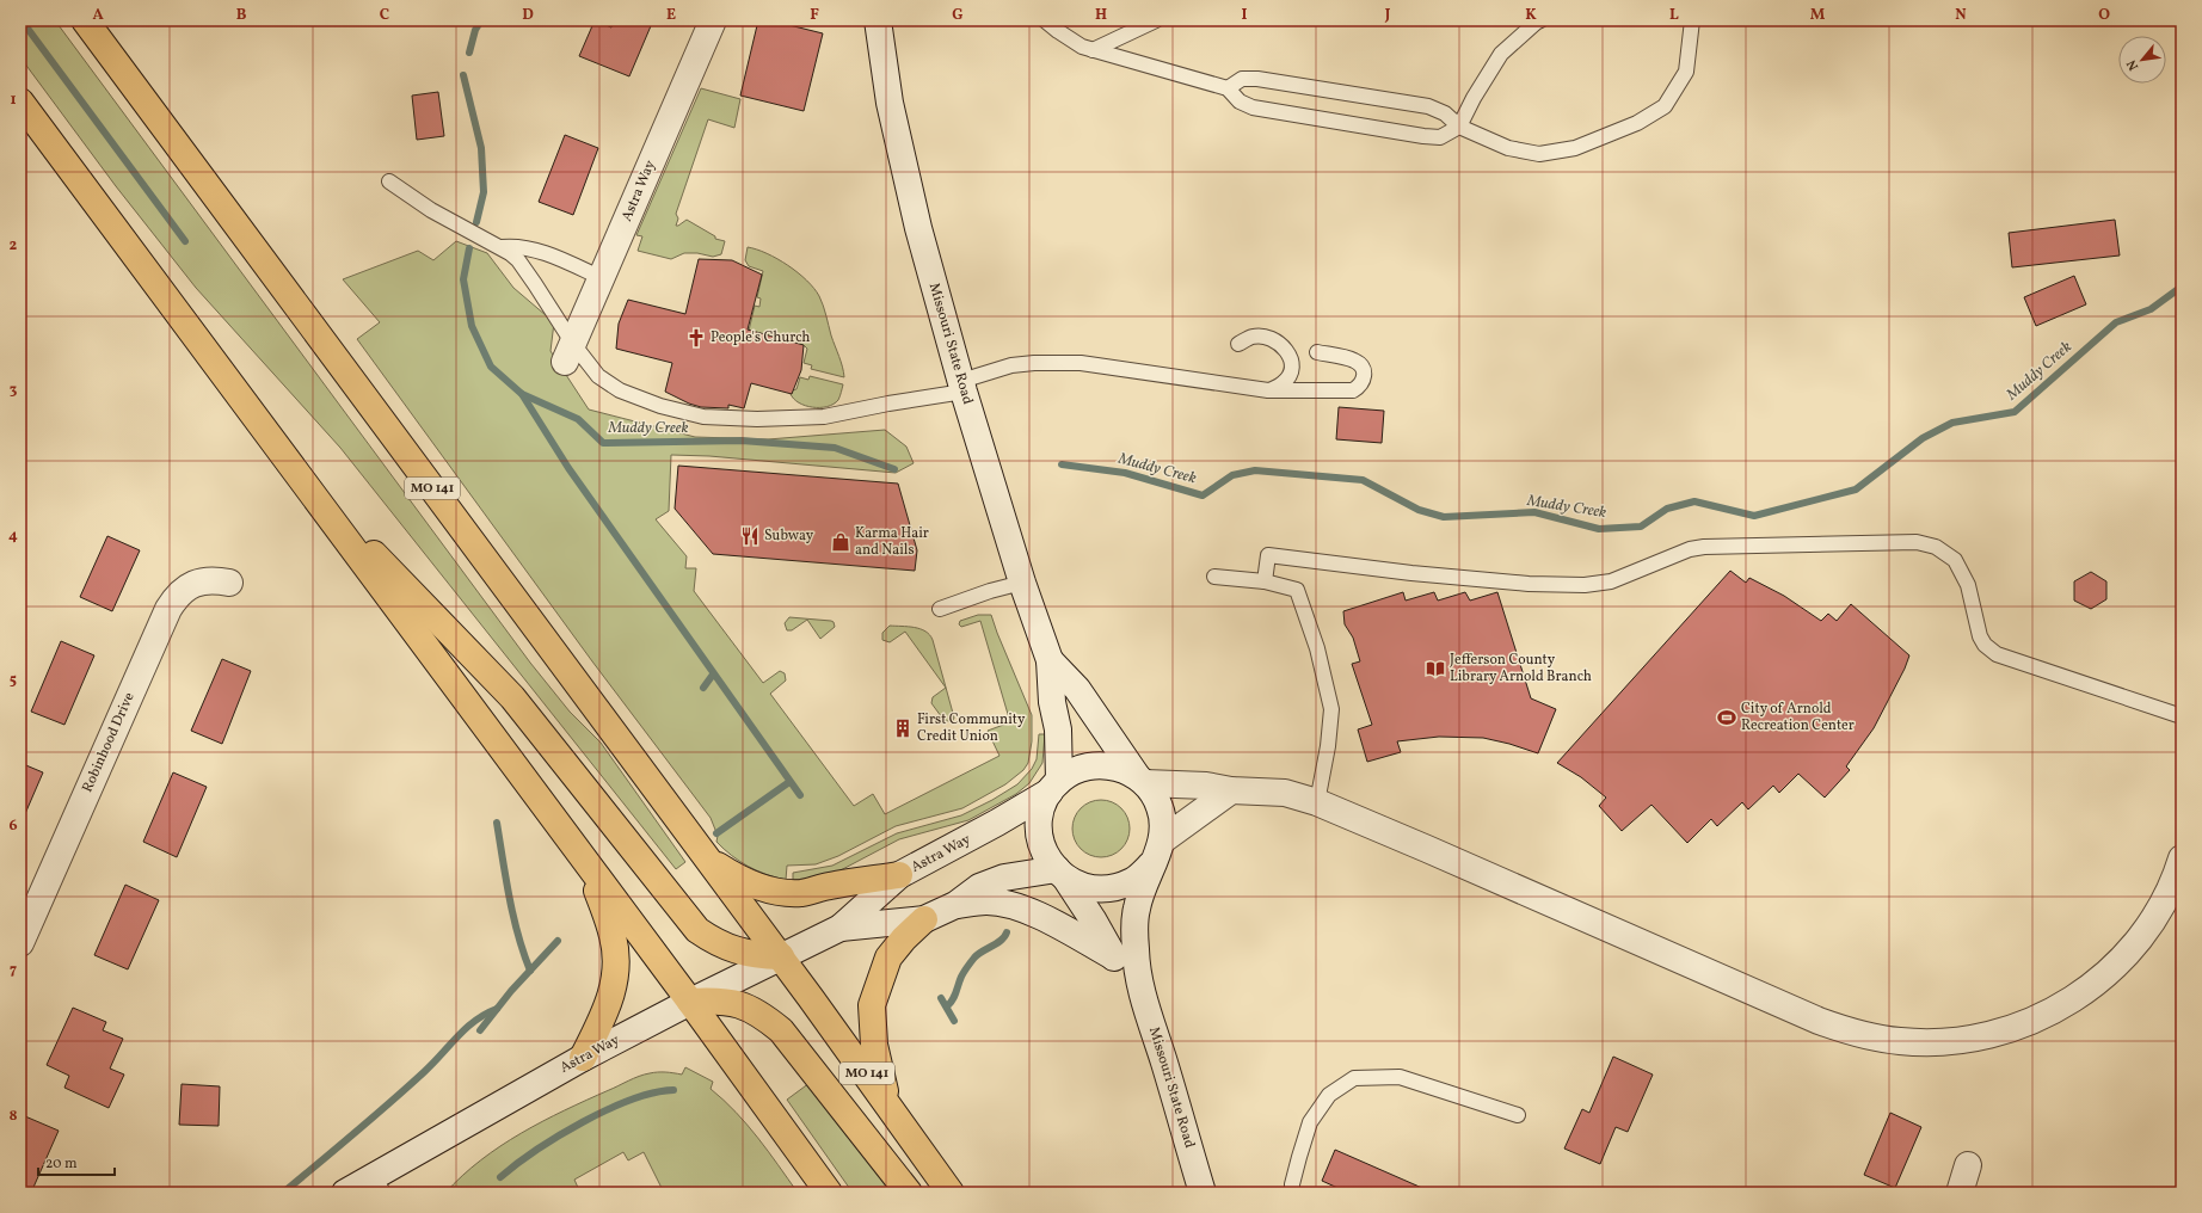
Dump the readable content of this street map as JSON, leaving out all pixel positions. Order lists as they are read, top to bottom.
{
  "streets": {
    "highway": ["MO 141"],
    "street": ["Astra Way", "Missouri State Road", "Robinhood Drive"]
  },
  "crossings": [
    ["Astra Way", "Missouri State Road"],
    ["Astra Way", "MO 141"]
  ],
  "water": ["Muddy Creek"],
  "places": {
    "church": ["People's Church"],
    "restaurant": ["Subway"],
    "shop": ["Karma Hair and Nails"],
    "library": ["Jefferson County Library Arnold Branch"],
    "sports": ["City of Arnold Recreation Center"],
    "building": ["First Community Credit Union"]
  },
  "scale_bar": "20 m",
  "north": "bottom left",
  "grid": {
    "columns": [
      "A",
      "B",
      "C",
      "D",
      "E",
      "F",
      "G",
      "H",
      "I",
      "J",
      "K",
      "L",
      "M",
      "N",
      "O"
    ],
    "rows": [
      "1",
      "2",
      "3",
      "4",
      "5",
      "6",
      "7",
      "8"
    ]
  }
}
